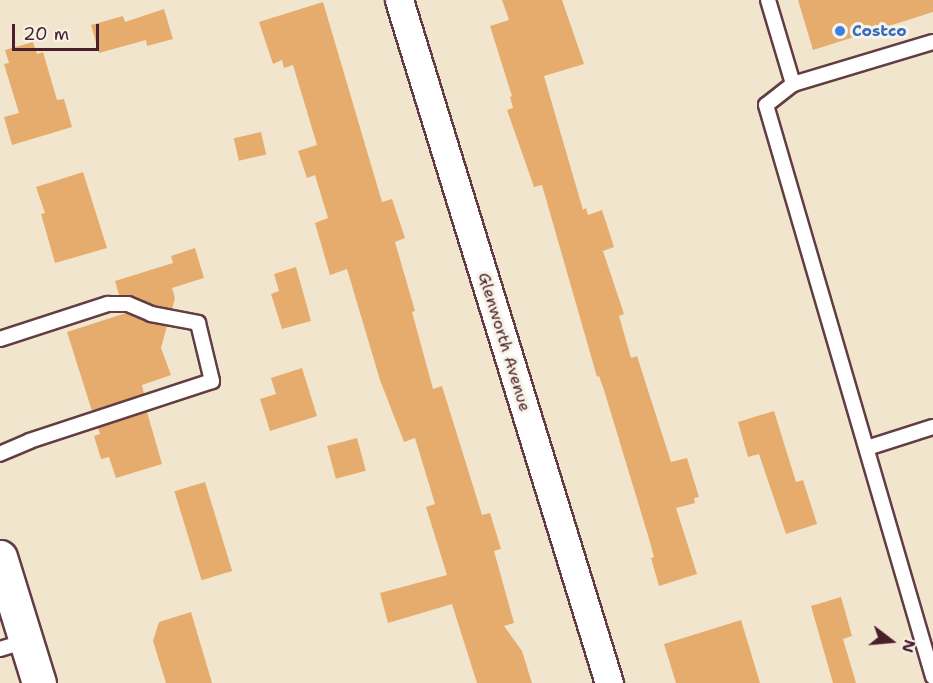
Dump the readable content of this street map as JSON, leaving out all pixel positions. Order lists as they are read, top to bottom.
{
  "streets": {
    "street": ["Glenworth Avenue"]
  },
  "places": ["Costco"],
  "scale_bar": "20 m",
  "north": "right"
}
